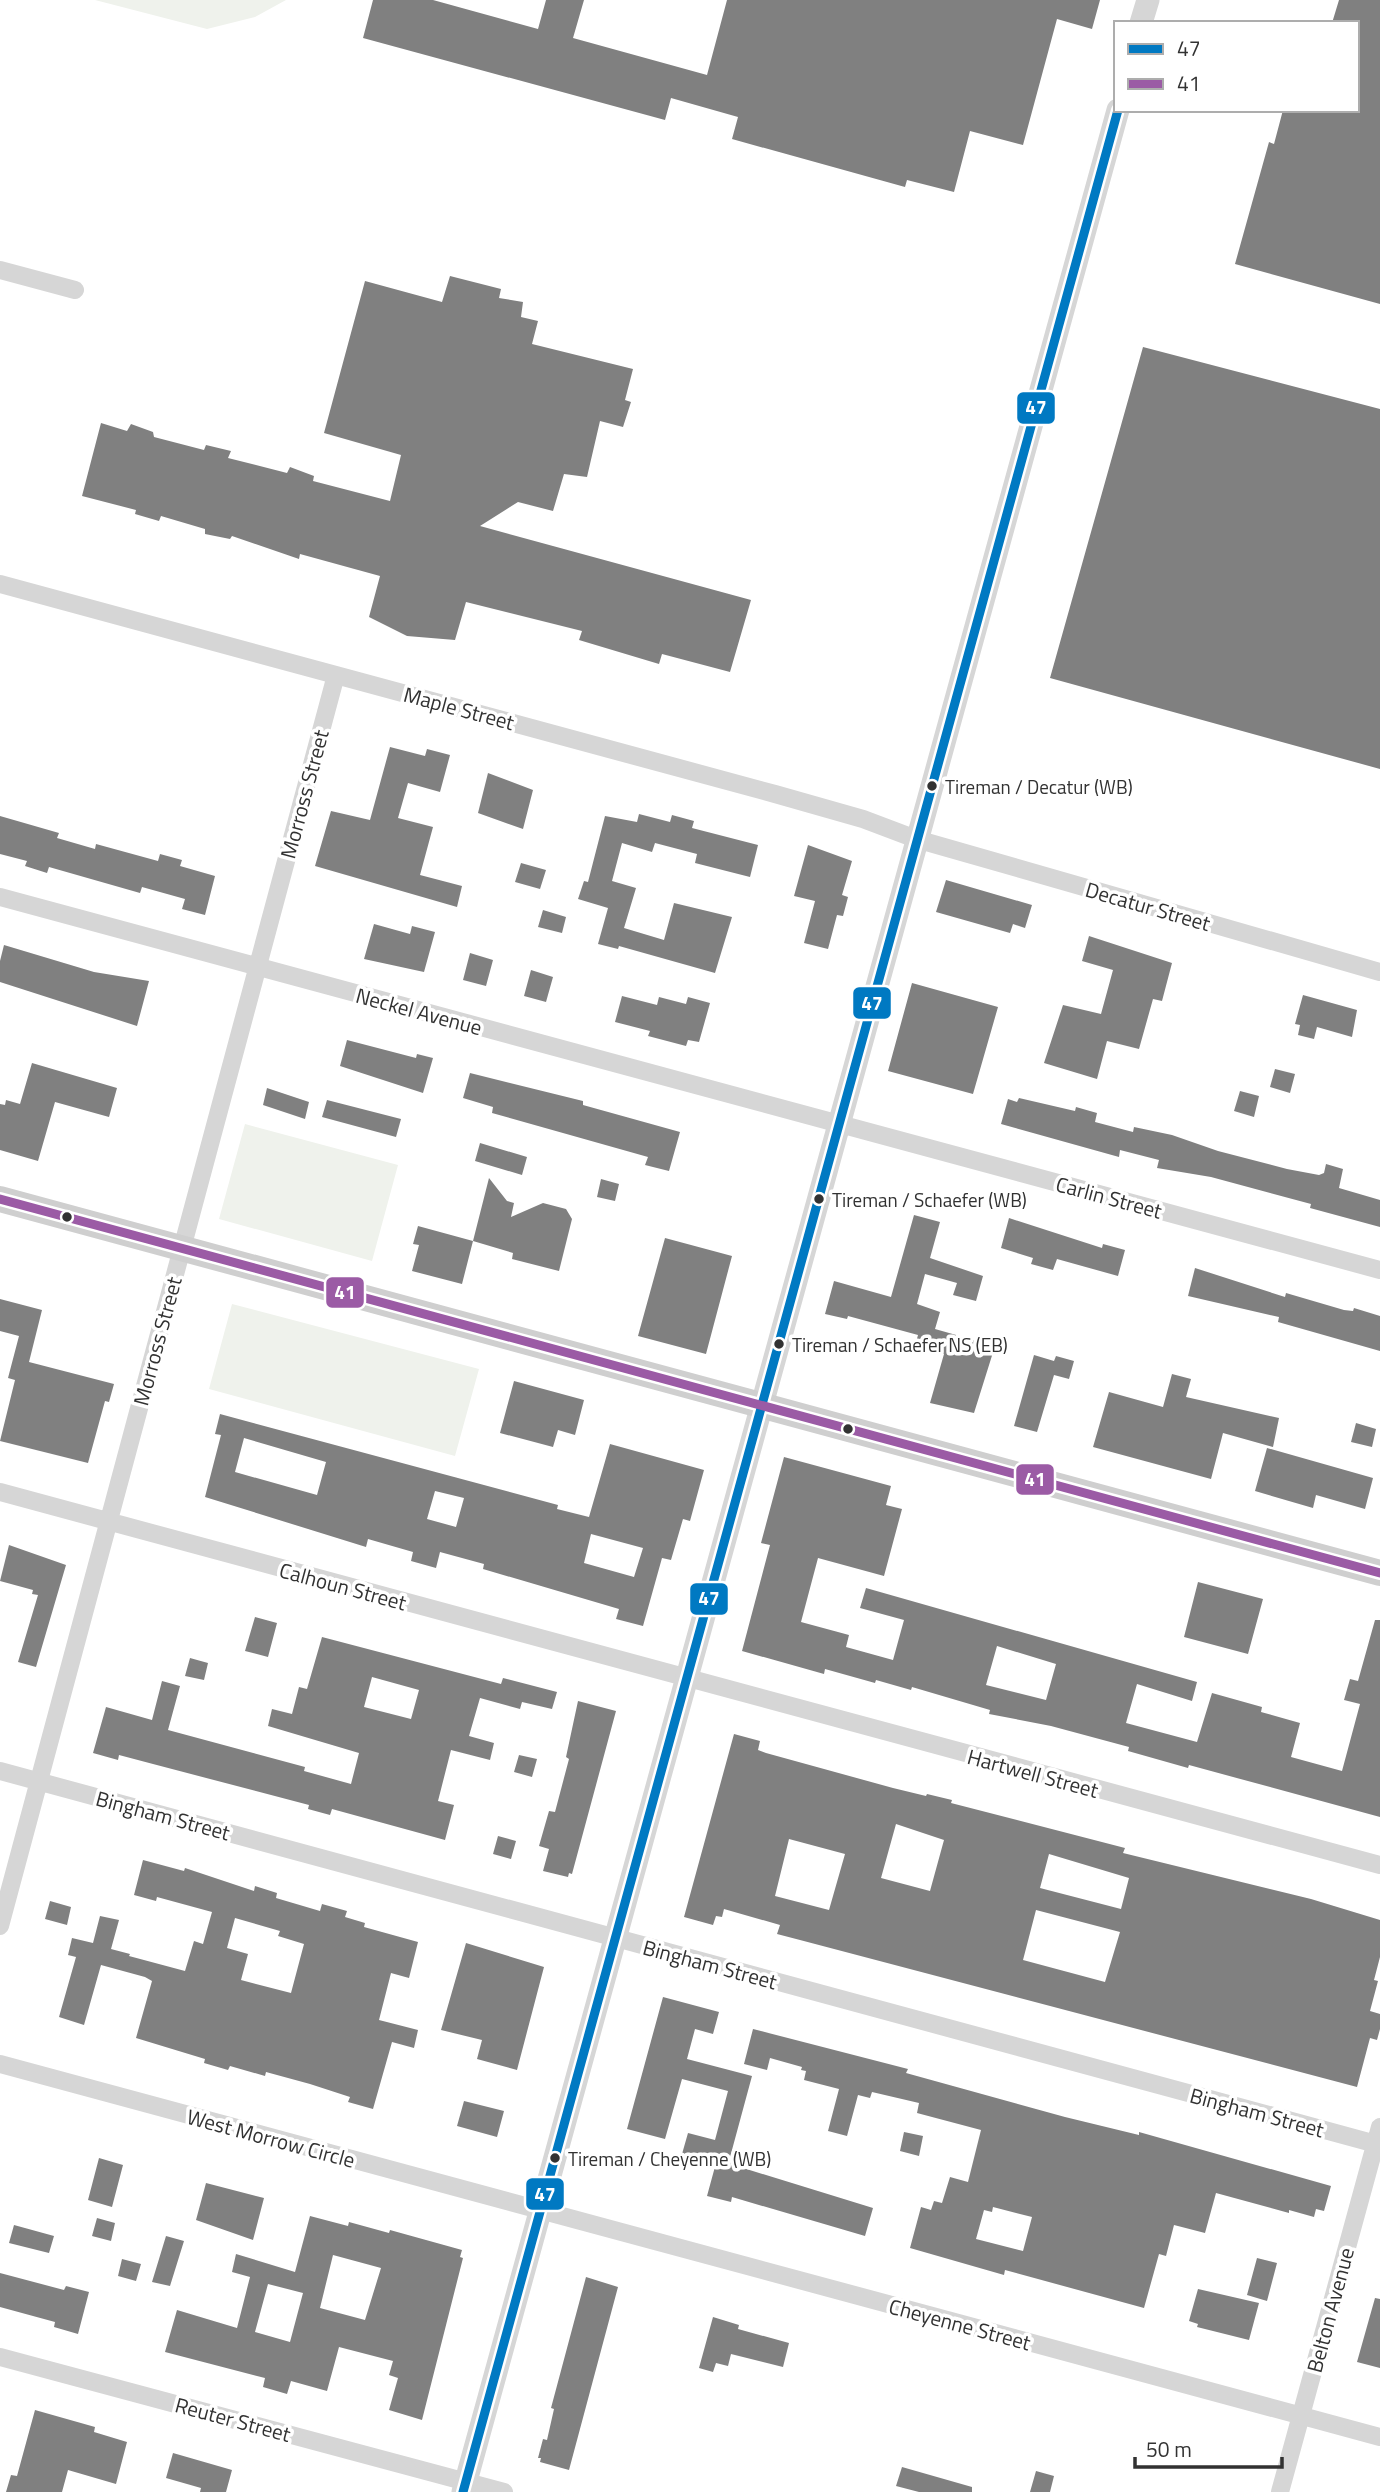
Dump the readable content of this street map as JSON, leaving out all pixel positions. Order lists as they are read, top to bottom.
{
  "streets": {
    "street": [
      "Maple Street",
      "Morross Street",
      "Decatur Street",
      "Neckel Avenue",
      "Carlin Street",
      "Calhoun Street",
      "Hartwell Street",
      "Bingham Street",
      "West Morrow Circle",
      "Belton Avenue",
      "Cheyenne Street",
      "Reuter Street"
    ]
  },
  "crossings": [
    ["Maple Street", "Morross Street"],
    ["Maple Street", "Decatur Street"],
    ["Morross Street", "Neckel Avenue"],
    ["Morross Street", "Calhoun Street"],
    ["Morross Street", "Bingham Street"],
    ["Neckel Avenue", "Carlin Street"],
    ["Calhoun Street", "Hartwell Street"],
    ["Bingham Street", "Belton Avenue"],
    ["West Morrow Circle", "Cheyenne Street"],
    ["Belton Avenue", "Cheyenne Street"]
  ],
  "places": [
    "Tireman / Decatur (WB)",
    "Tireman / Schaefer (WB)",
    "Tireman / Schaefer NS (EB)",
    "Tireman / Cheyenne (WB)"
  ],
  "lines": ["transit line 47", "transit line 41"],
  "legend": ["47", "41"],
  "scale_bar": "50 m"
}
